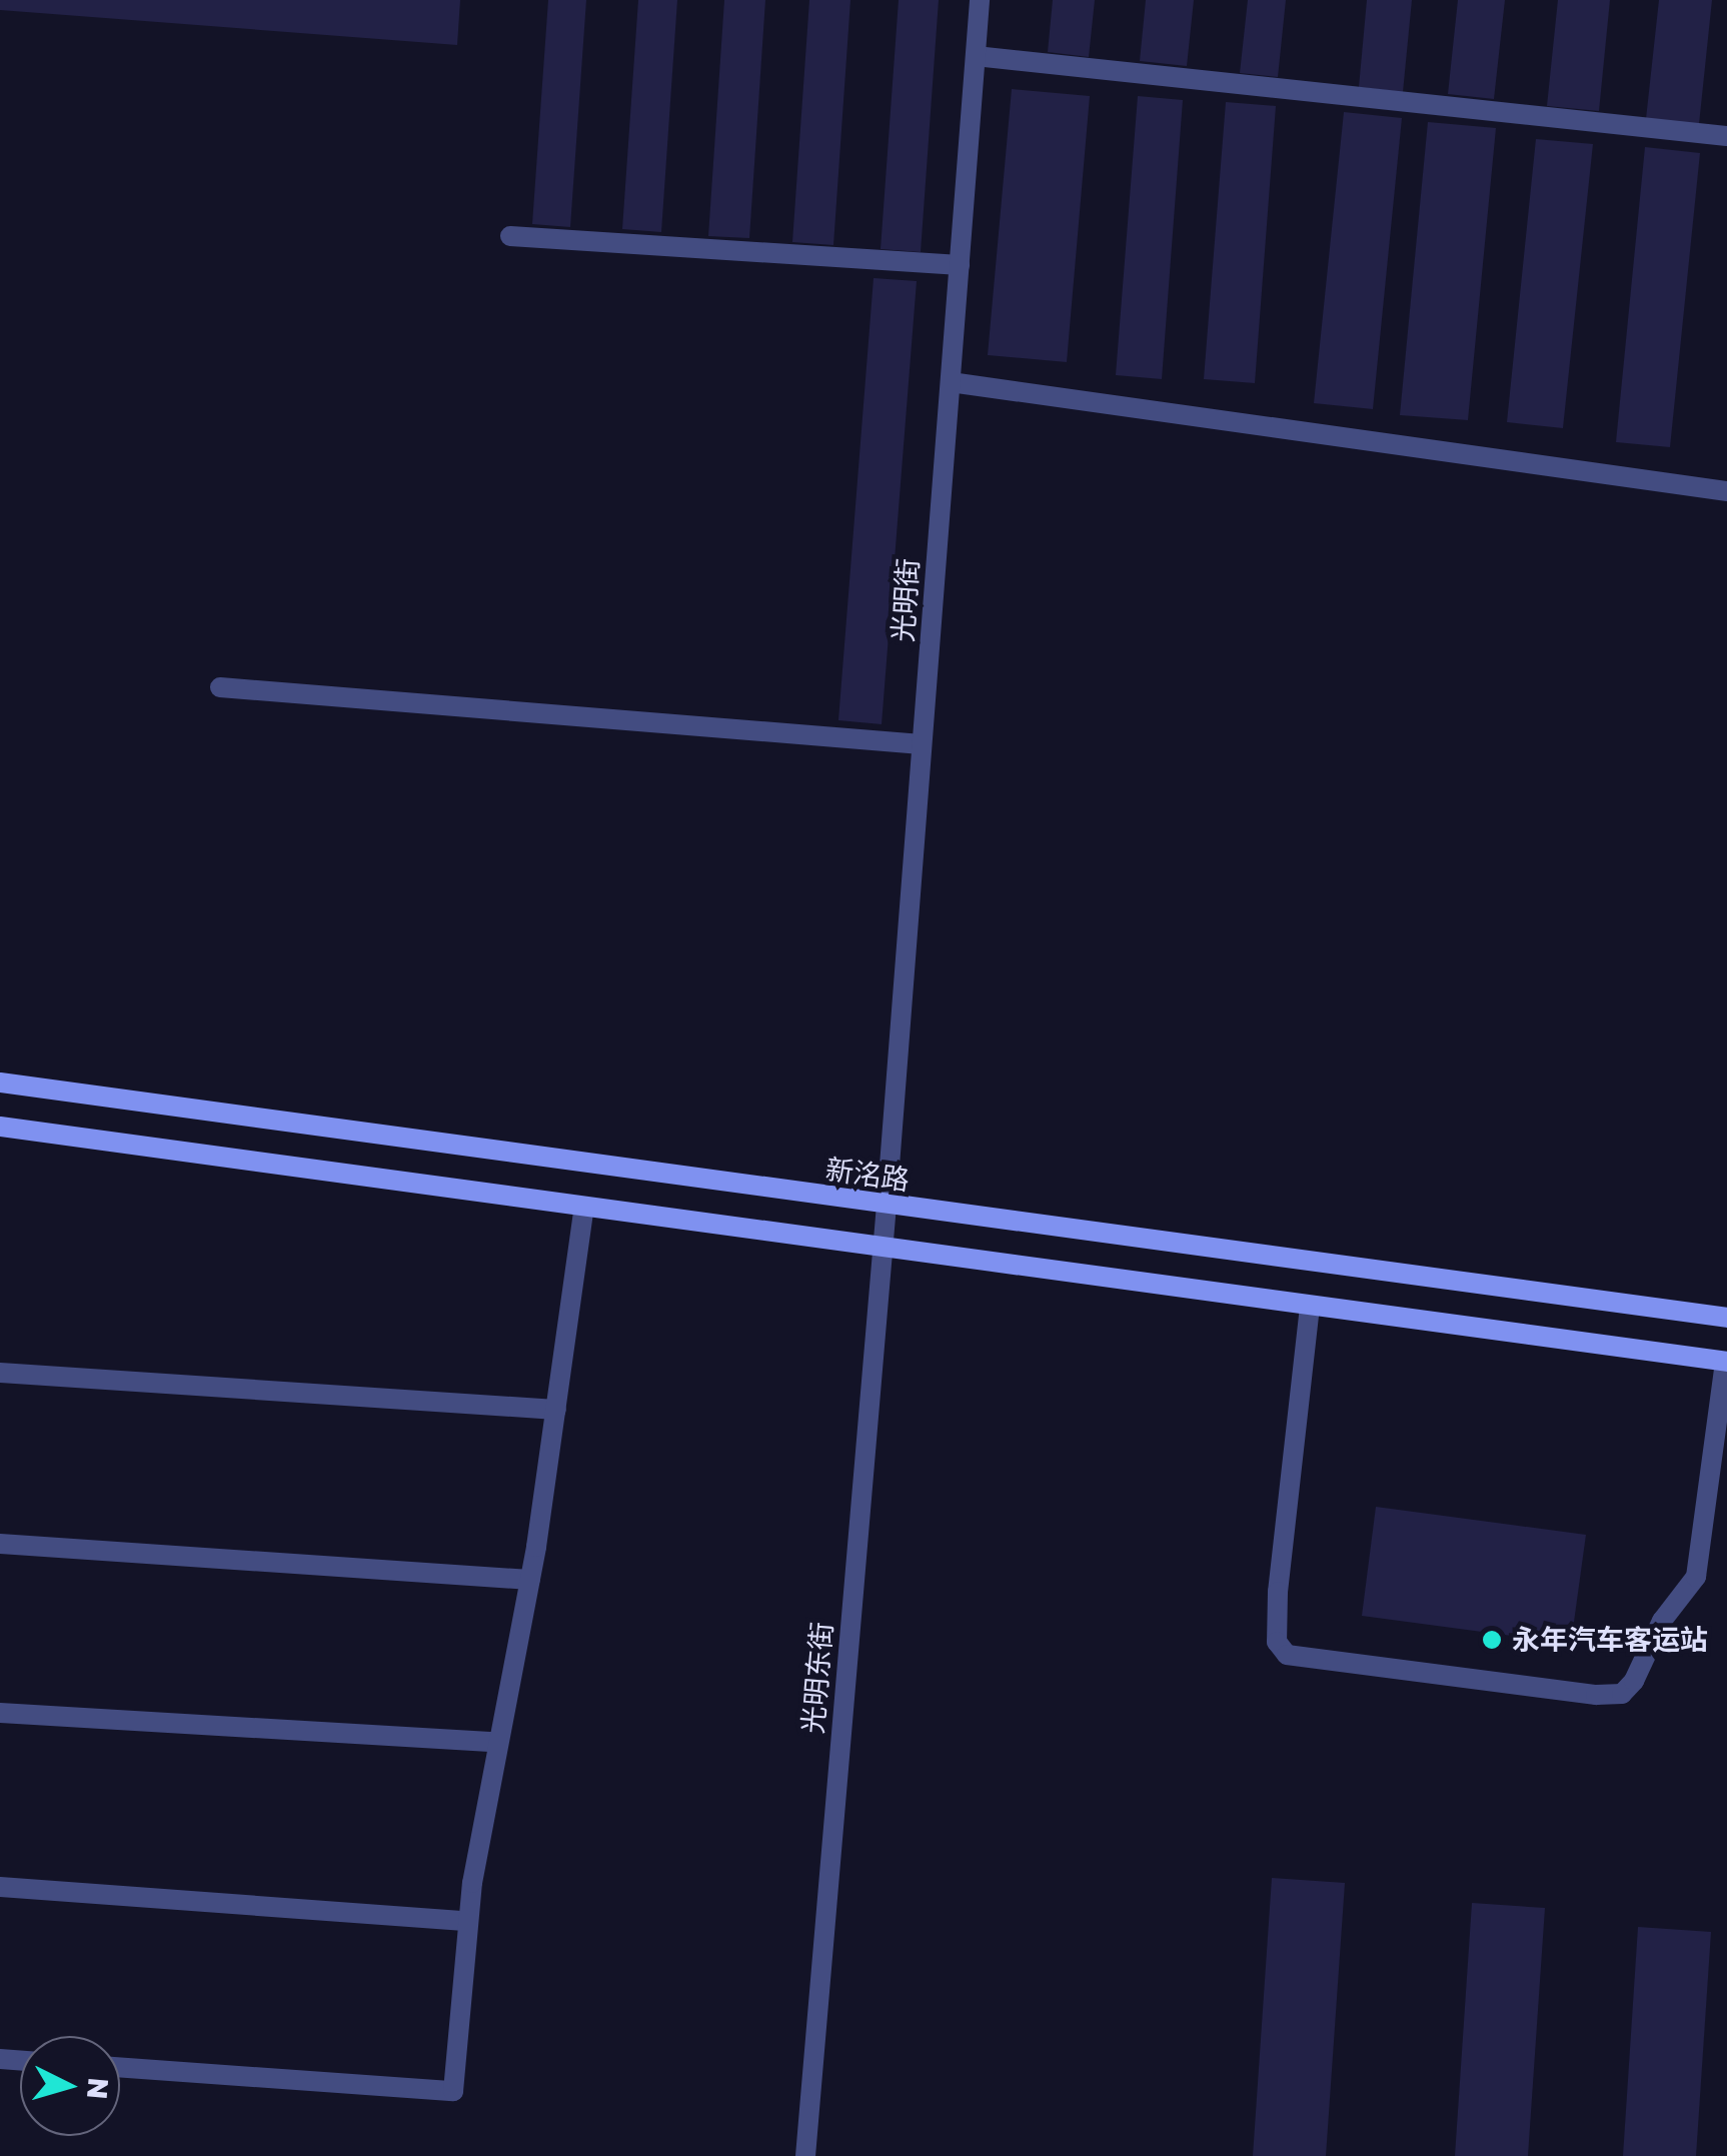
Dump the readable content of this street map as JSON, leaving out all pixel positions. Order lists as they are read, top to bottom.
{
  "streets": {
    "main road": ["新洺路"],
    "street": ["光明街", "光明东街"]
  },
  "crossings": [
    ["光明街", "新洺路"],
    ["光明街", "光明东街"],
    ["新洺路", "光明东街"]
  ],
  "places": ["永年汽车客运站"],
  "north": "right"
}
